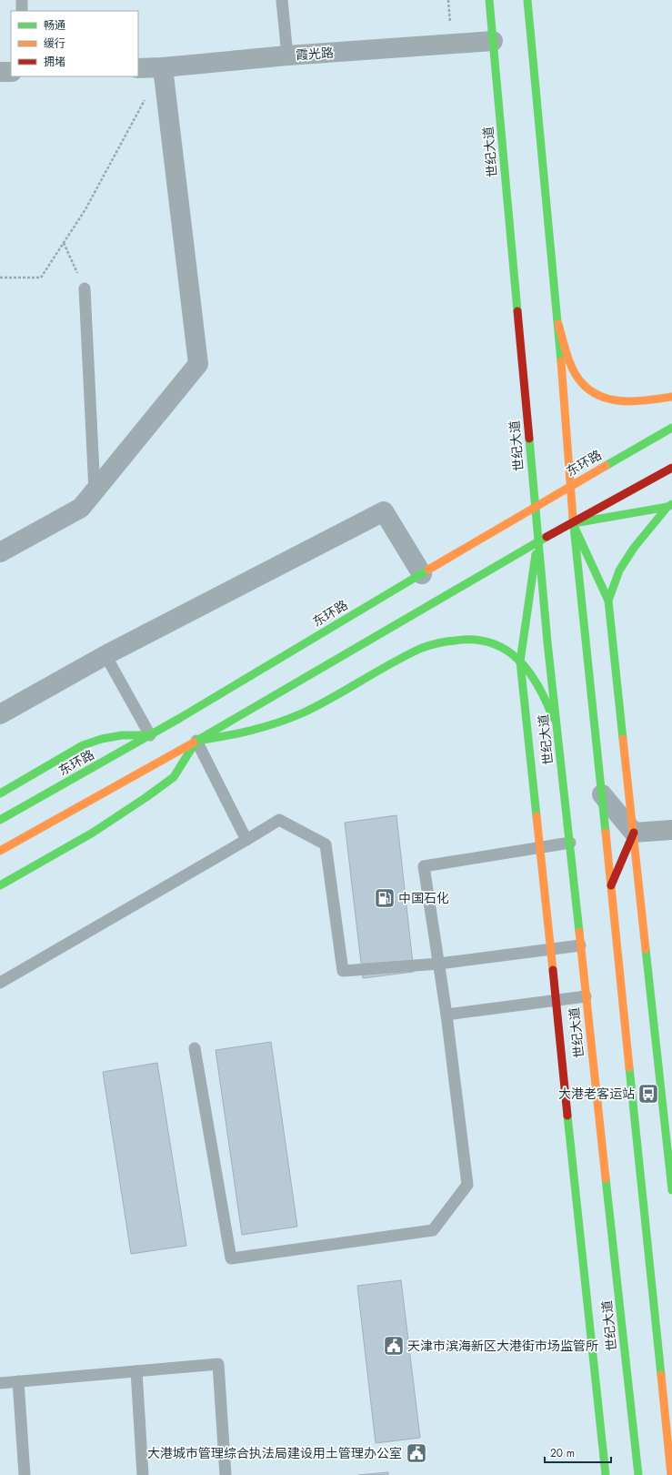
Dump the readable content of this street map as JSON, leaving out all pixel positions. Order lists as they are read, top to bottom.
{
  "streets": {
    "main road": ["世纪大道", "东环路"],
    "street": ["霞光路"]
  },
  "crossings": [
    ["霞光路", "世纪大道"],
    ["世纪大道", "东环路"]
  ],
  "places": {
    "fuel station": ["中国石化"],
    "bus stop": ["大港老客运站"],
    "public building": ["天津市滨海新区大港街市场监管所", "大港城市管理综合执法局建设用土管理办公室"]
  },
  "legend": ["畅通", "缓行", "拥堵"],
  "scale_bar": "20 m"
}
